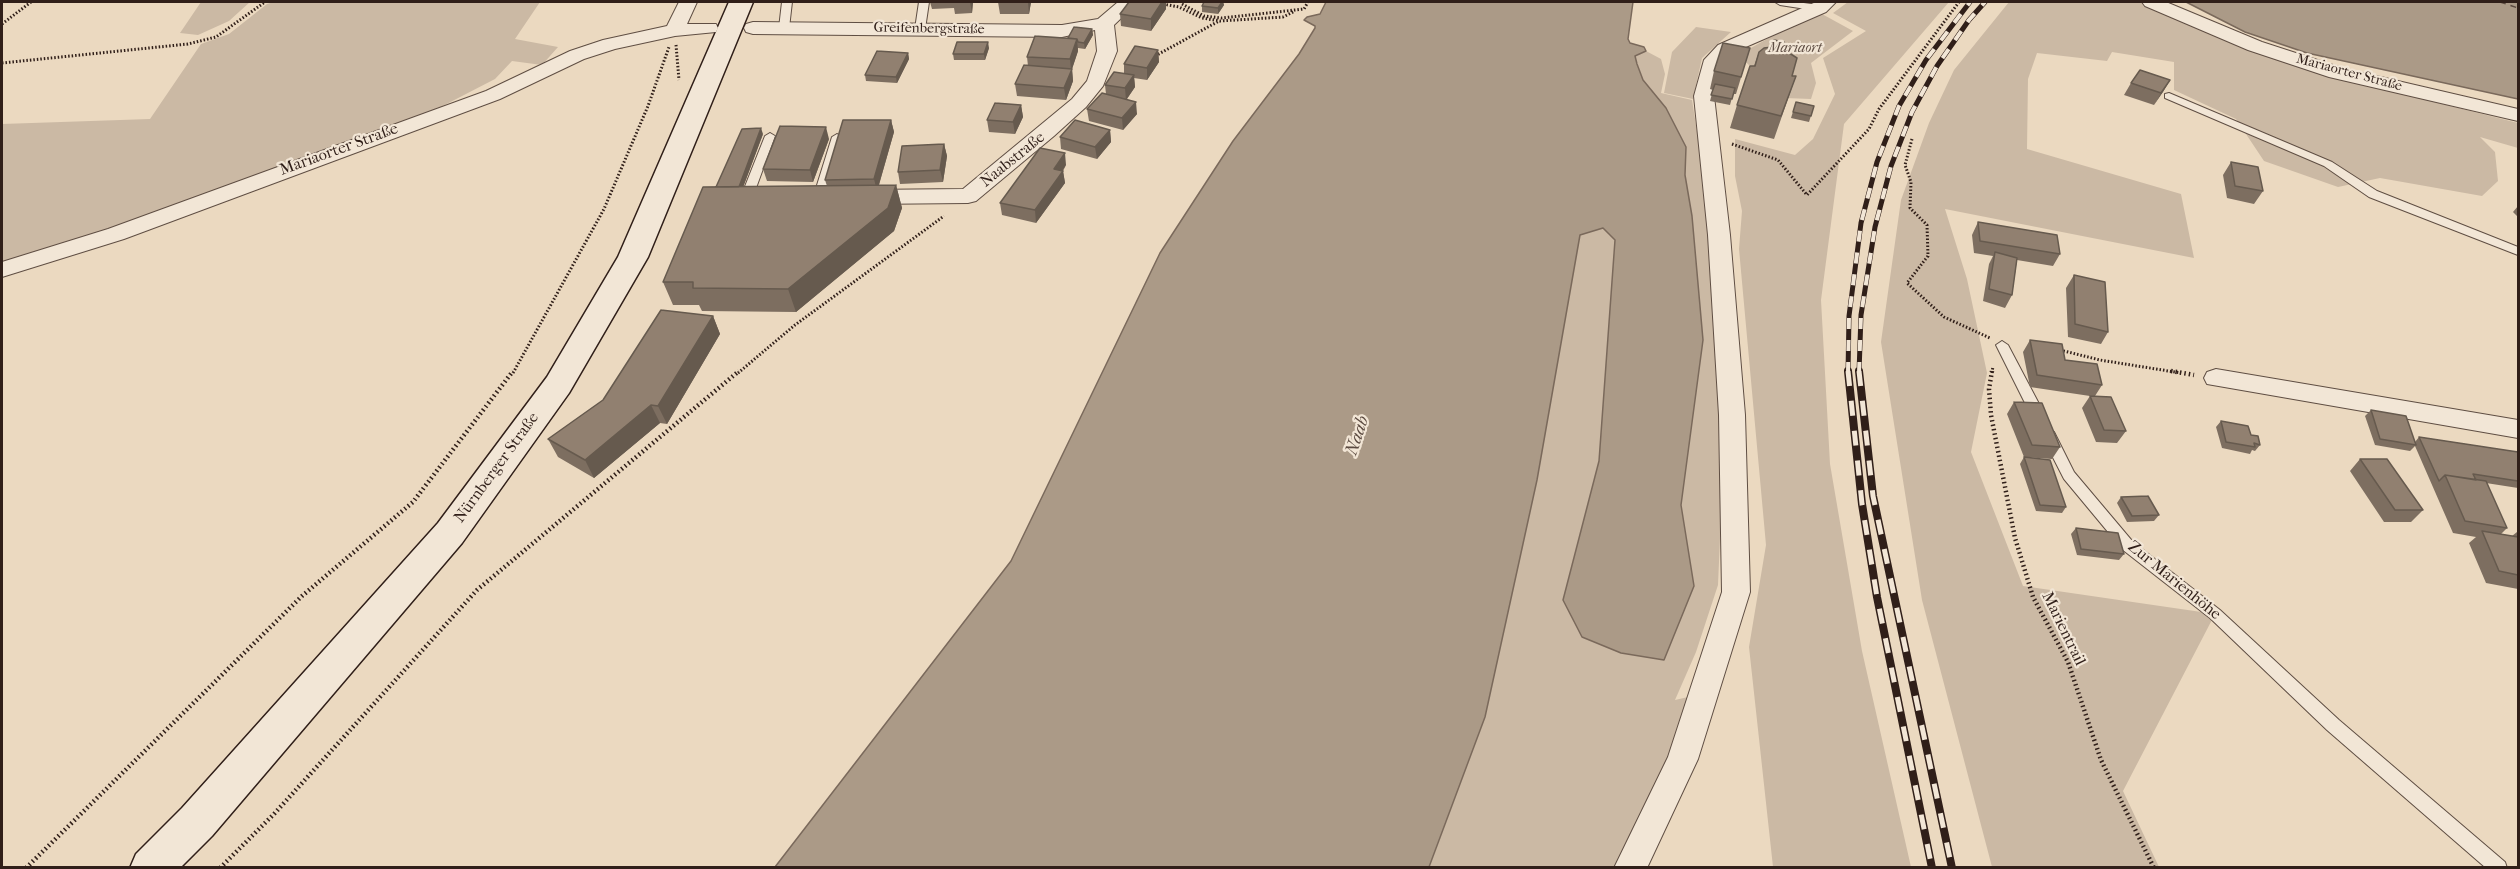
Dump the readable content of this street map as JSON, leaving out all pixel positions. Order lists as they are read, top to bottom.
{
  "streets": {
    "main road": ["Nürnberger Straße"],
    "street": ["Greifenbergstraße", "Mariaorter Straße", "Naabstraße"],
    "lane": ["Zur Marienhöhe"],
    "path": ["Marientrail"]
  },
  "crossings": [
    ["Greifenbergstraße", "Naabstraße"],
    ["Greifenbergstraße", "Nürnberger Straße"]
  ],
  "water": ["Naab"],
  "parks": ["Mariaort"]
}
